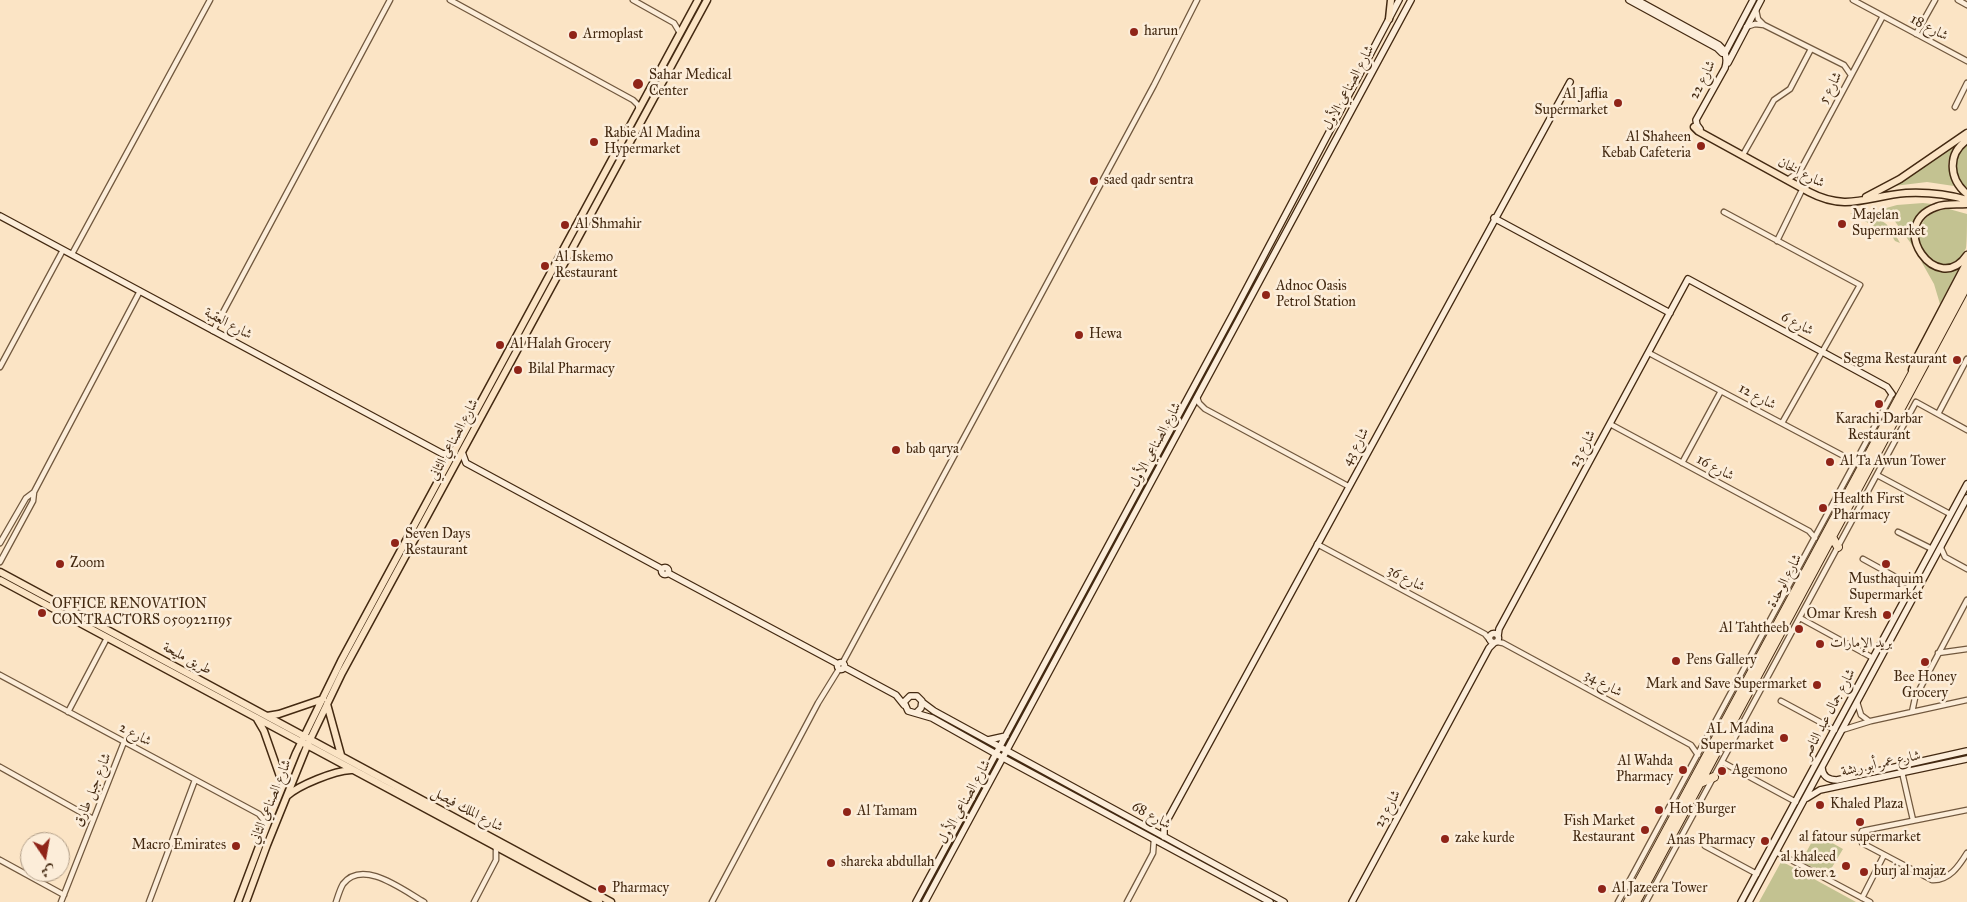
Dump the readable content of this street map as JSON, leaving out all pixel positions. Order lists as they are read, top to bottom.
{
  "streets": {
    "highway": ["شارع الوحدة"],
    "main road": [
      "شارع الخان",
      "شارع الصناعي الثاني",
      "طريق مليحة",
      "شارع الملك فيصل"
    ],
    "street": [
      "شارع 18",
      "شارع 22",
      "شارع الصناعي الأول",
      "شارع 5",
      "شارع العقبة",
      "شارع 6",
      "شارع 12",
      "شارع 43",
      "شارع 23",
      "شارع 16",
      "شارع 36",
      "شارع 34",
      "شارع جمال عبد الناصر",
      "شارع 2",
      "شارع عمر أبو ريشة",
      "شارع جبل طارق",
      "شارع 68"
    ]
  },
  "crossings": [
    ["شارع 18", "شارع 5"],
    ["شارع 22", "شارع الخان"],
    ["شارع الصناعي الأول", "شارع 68"],
    ["شارع 6", "شارع 23"],
    ["شارع 12", "شارع 23"],
    ["شارع الصناعي الثاني", "طريق مليحة"],
    ["شارع الصناعي الثاني", "شارع 2"],
    ["شارع الصناعي الثاني", "شارع الملك فيصل"],
    ["شارع 43", "شارع 36"],
    ["شارع 43", "شارع 68"],
    ["شارع 23", "شارع 16"],
    ["شارع 23", "شارع 36"],
    ["شارع 23", "شارع 34"],
    ["شارع 36", "شارع 34"],
    ["طريق مليحة", "شارع الملك فيصل"],
    ["شارع جمال عبد الناصر", "شارع عمر أبو ريشة"],
    ["شارع 2", "شارع جبل طارق"]
  ],
  "places": [
    "harun",
    "Armoplast",
    "Sahar Medical Center",
    "Al Jaflia Supermarket",
    "Rabie Al Madina Hypermarket",
    "Al Shaheen Kebab Cafeteria",
    "saed qadr sentra",
    "Majelan Supermarket",
    "Al Shmahir",
    "Al Iskemo Restaurant",
    "Adnoc Oasis Petrol Station",
    "Hewa",
    "Al Halah Grocery",
    "Segma Restaurant",
    "Bilal Pharmacy",
    "Karachi Darbar Restaurant",
    "bab qarya",
    "Al Ta Awun Tower",
    "Health First Pharmacy",
    "Seven Days Restaurant",
    "Zoom",
    "Musthaquim Supermarket",
    "OFFICE RENOVATION CONTRACTORS 0509221195",
    "Omar Kresh",
    "Al Tahtheeb",
    "بريد الإمارات",
    "Pens Gallery",
    "Bee Honey Grocery",
    "Mark and Save Supermarket",
    "AL Madina Supermarket",
    "Al Wahda Pharmacy",
    "Agemono",
    "Khaled Plaza",
    "Hot Burger",
    "Al Tamam",
    "al fatour supermarket",
    "Fish Market Restaurant",
    "zake kurde",
    "Anas Pharmacy",
    "Macro Emirates",
    "shareka abdullah",
    "al khaleed tower 2",
    "burj al majaz",
    "Pharmacy",
    "Al Jazeera Tower"
  ],
  "north": "bottom"
}
